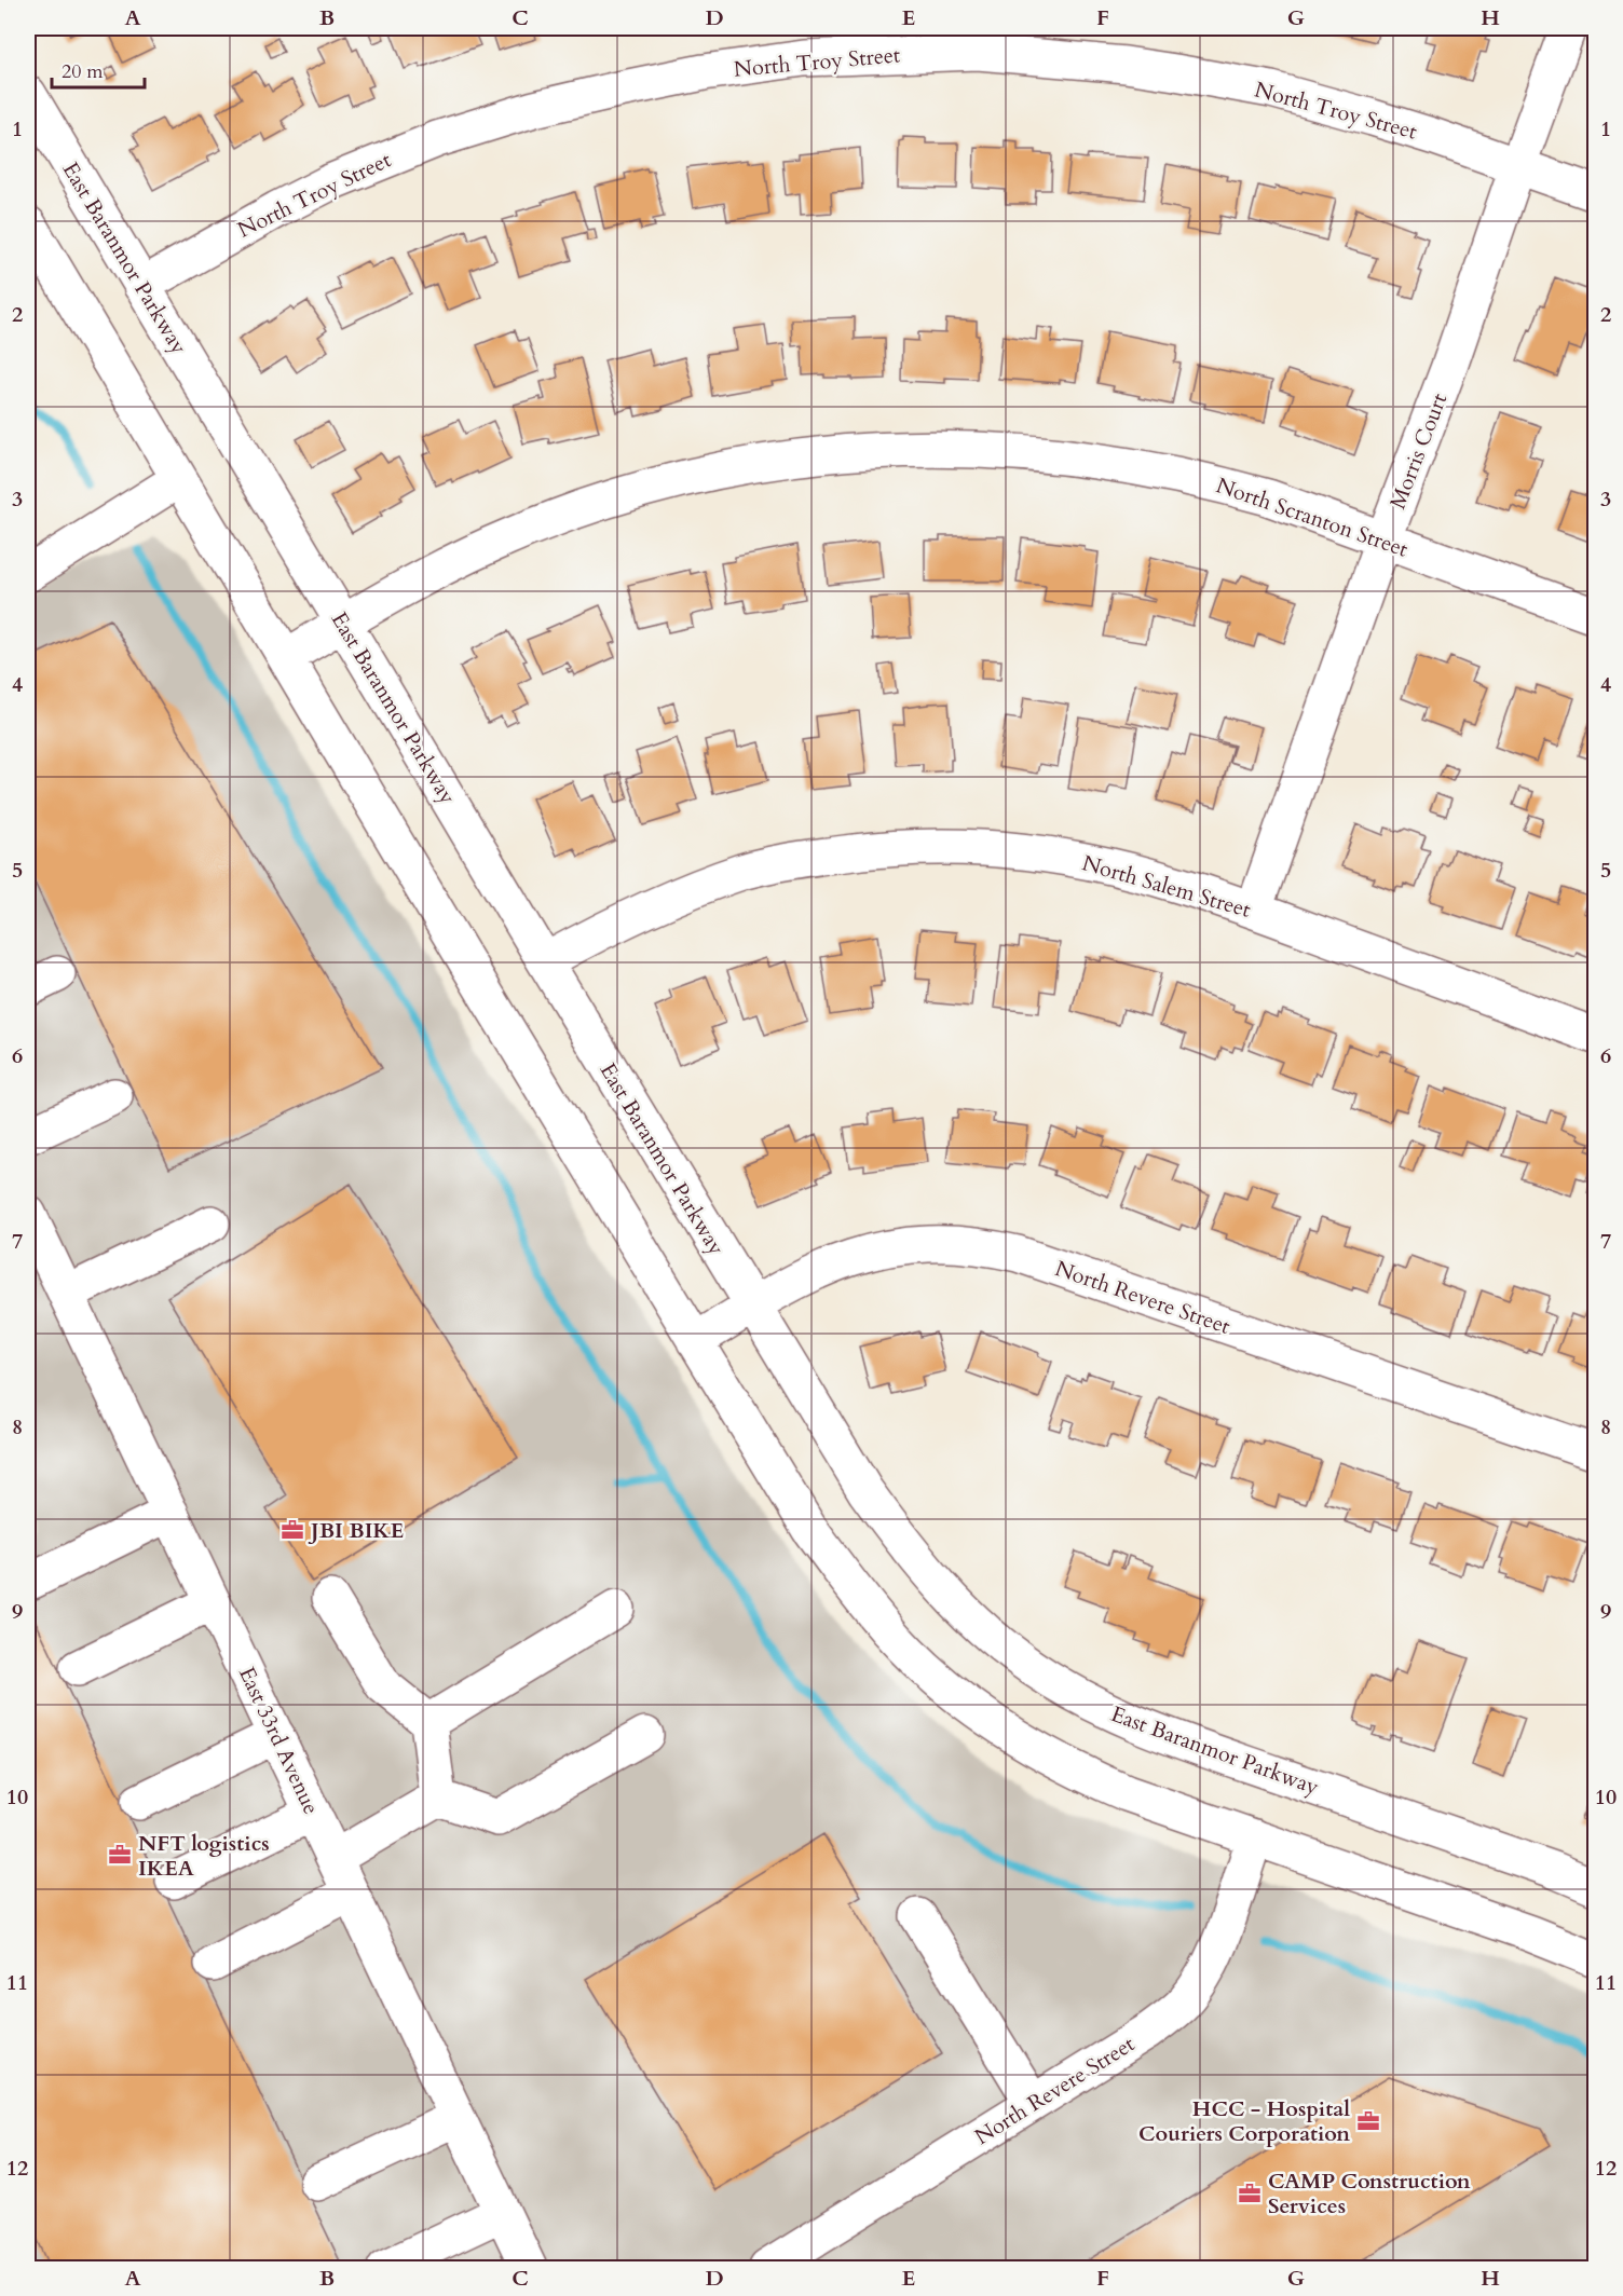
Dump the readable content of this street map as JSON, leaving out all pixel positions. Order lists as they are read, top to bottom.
{
  "streets": {
    "street": [
      "North Troy Street",
      "East Baranmor Parkway",
      "Morris Court",
      "North Scranton Street",
      "North Salem Street",
      "North Revere Street",
      "East 33rd Avenue"
    ]
  },
  "crossings": [
    ["North Troy Street", "East Baranmor Parkway"],
    ["North Troy Street", "Morris Court"],
    ["East Baranmor Parkway", "North Scranton Street"],
    ["East Baranmor Parkway", "North Salem Street"],
    ["East Baranmor Parkway", "North Revere Street"],
    ["Morris Court", "North Scranton Street"],
    ["Morris Court", "North Salem Street"]
  ],
  "places": {
    "office": [
      "JBI BIKE",
      "NFT logistics IKEA",
      "HCC - Hospital Couriers Corporation",
      "CAMP Construction Services"
    ]
  },
  "scale_bar": "20 m",
  "grid": {
    "columns": [
      "A",
      "B",
      "C",
      "D",
      "E",
      "F",
      "G",
      "H"
    ],
    "rows": [
      "1",
      "2",
      "3",
      "4",
      "5",
      "6",
      "7",
      "8",
      "9",
      "10",
      "11",
      "12"
    ]
  }
}
